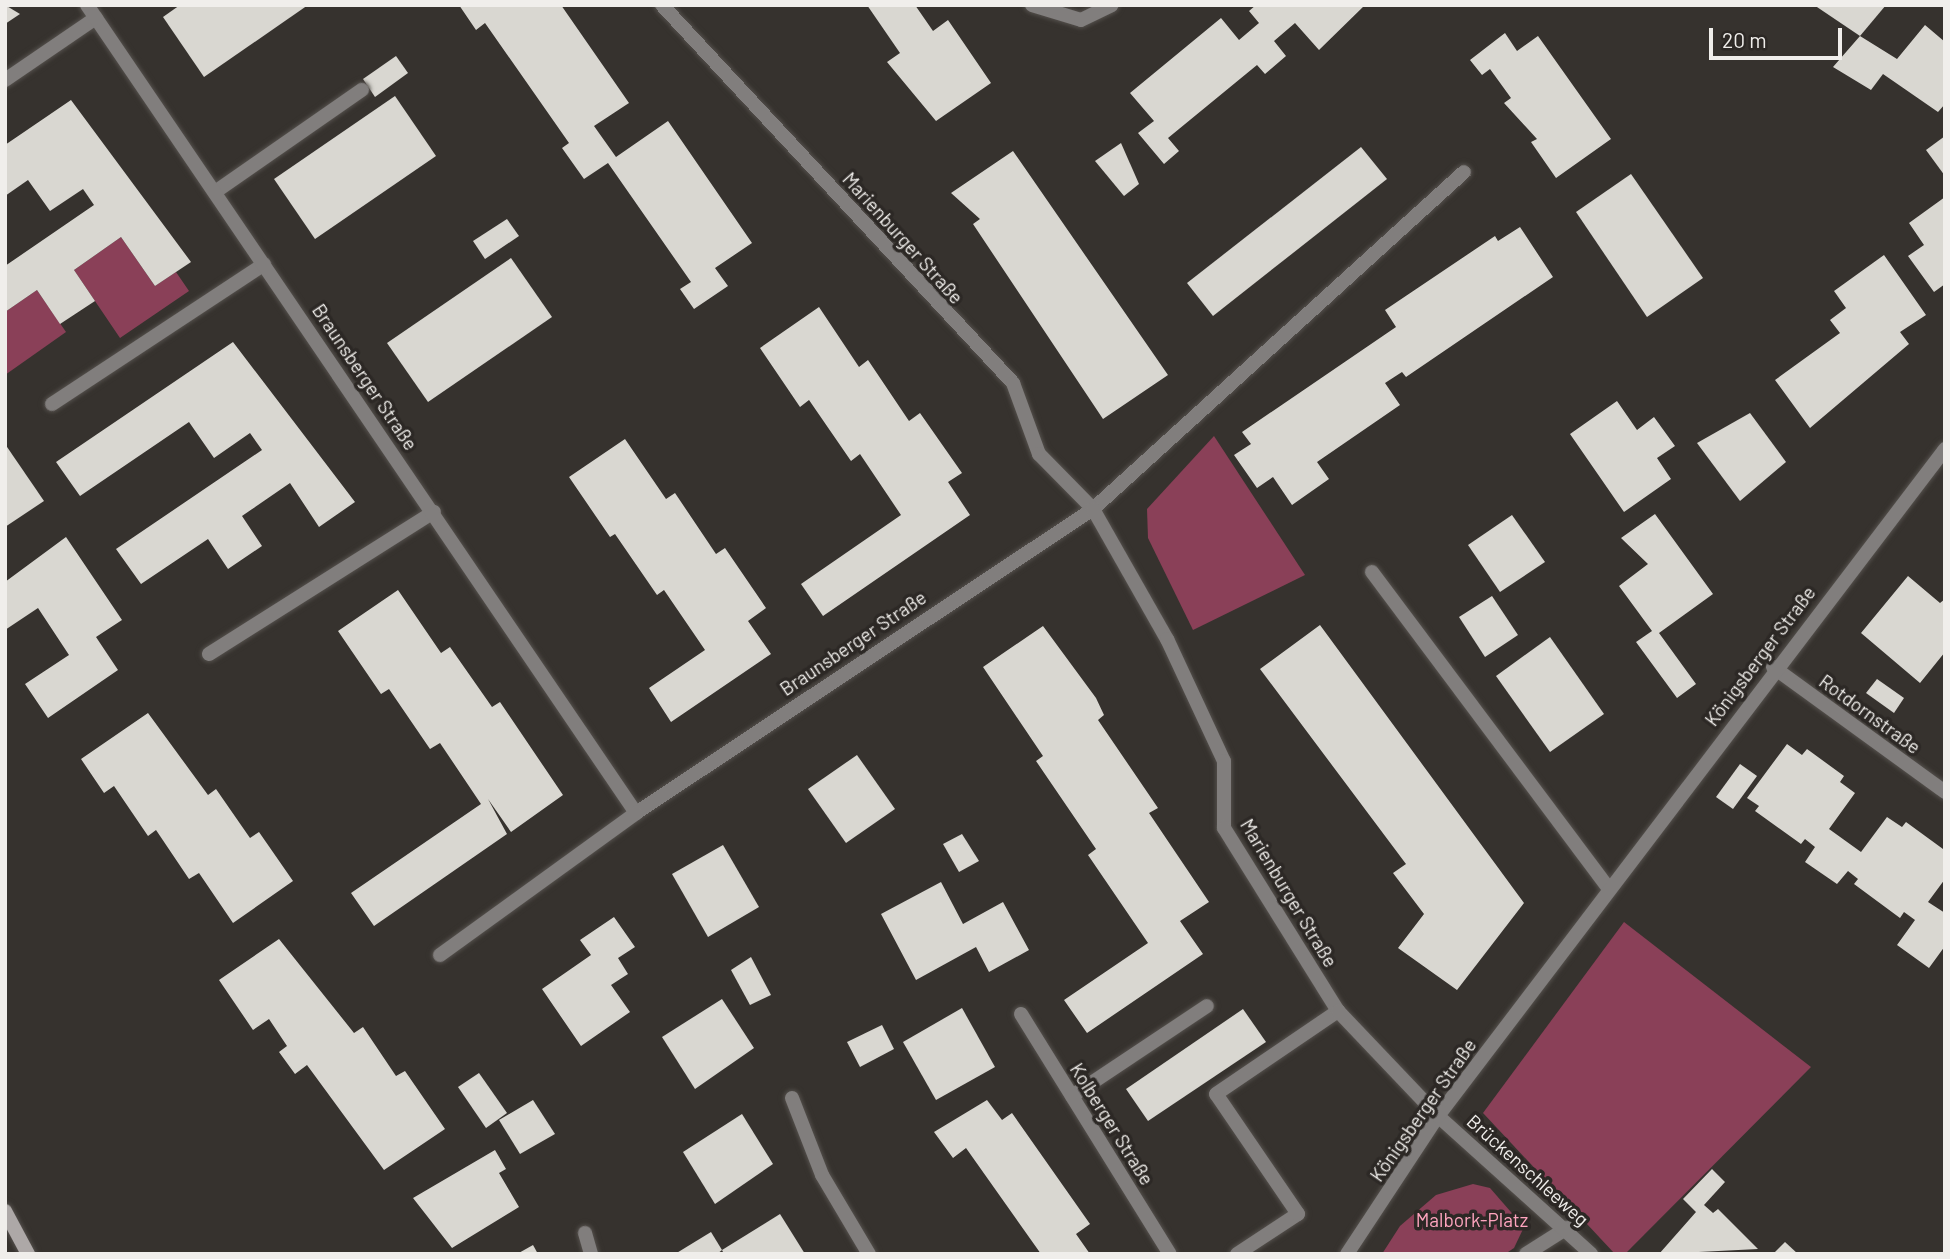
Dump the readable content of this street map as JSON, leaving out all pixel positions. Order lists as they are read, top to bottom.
{
  "streets": {
    "street": [
      "Marienburger Straße",
      "Braunsberger Straße",
      "Königsberger Straße",
      "Rotdornstraße",
      "Kolberger Straße",
      "Brückenschleeweg"
    ]
  },
  "crossings": [
    ["Marienburger Straße", "Braunsberger Straße"],
    ["Marienburger Straße", "Königsberger Straße"],
    ["Marienburger Straße", "Brückenschleeweg"],
    ["Königsberger Straße", "Rotdornstraße"],
    ["Königsberger Straße", "Brückenschleeweg"]
  ],
  "parks": ["Malbork-Platz"],
  "scale_bar": "20 m"
}
